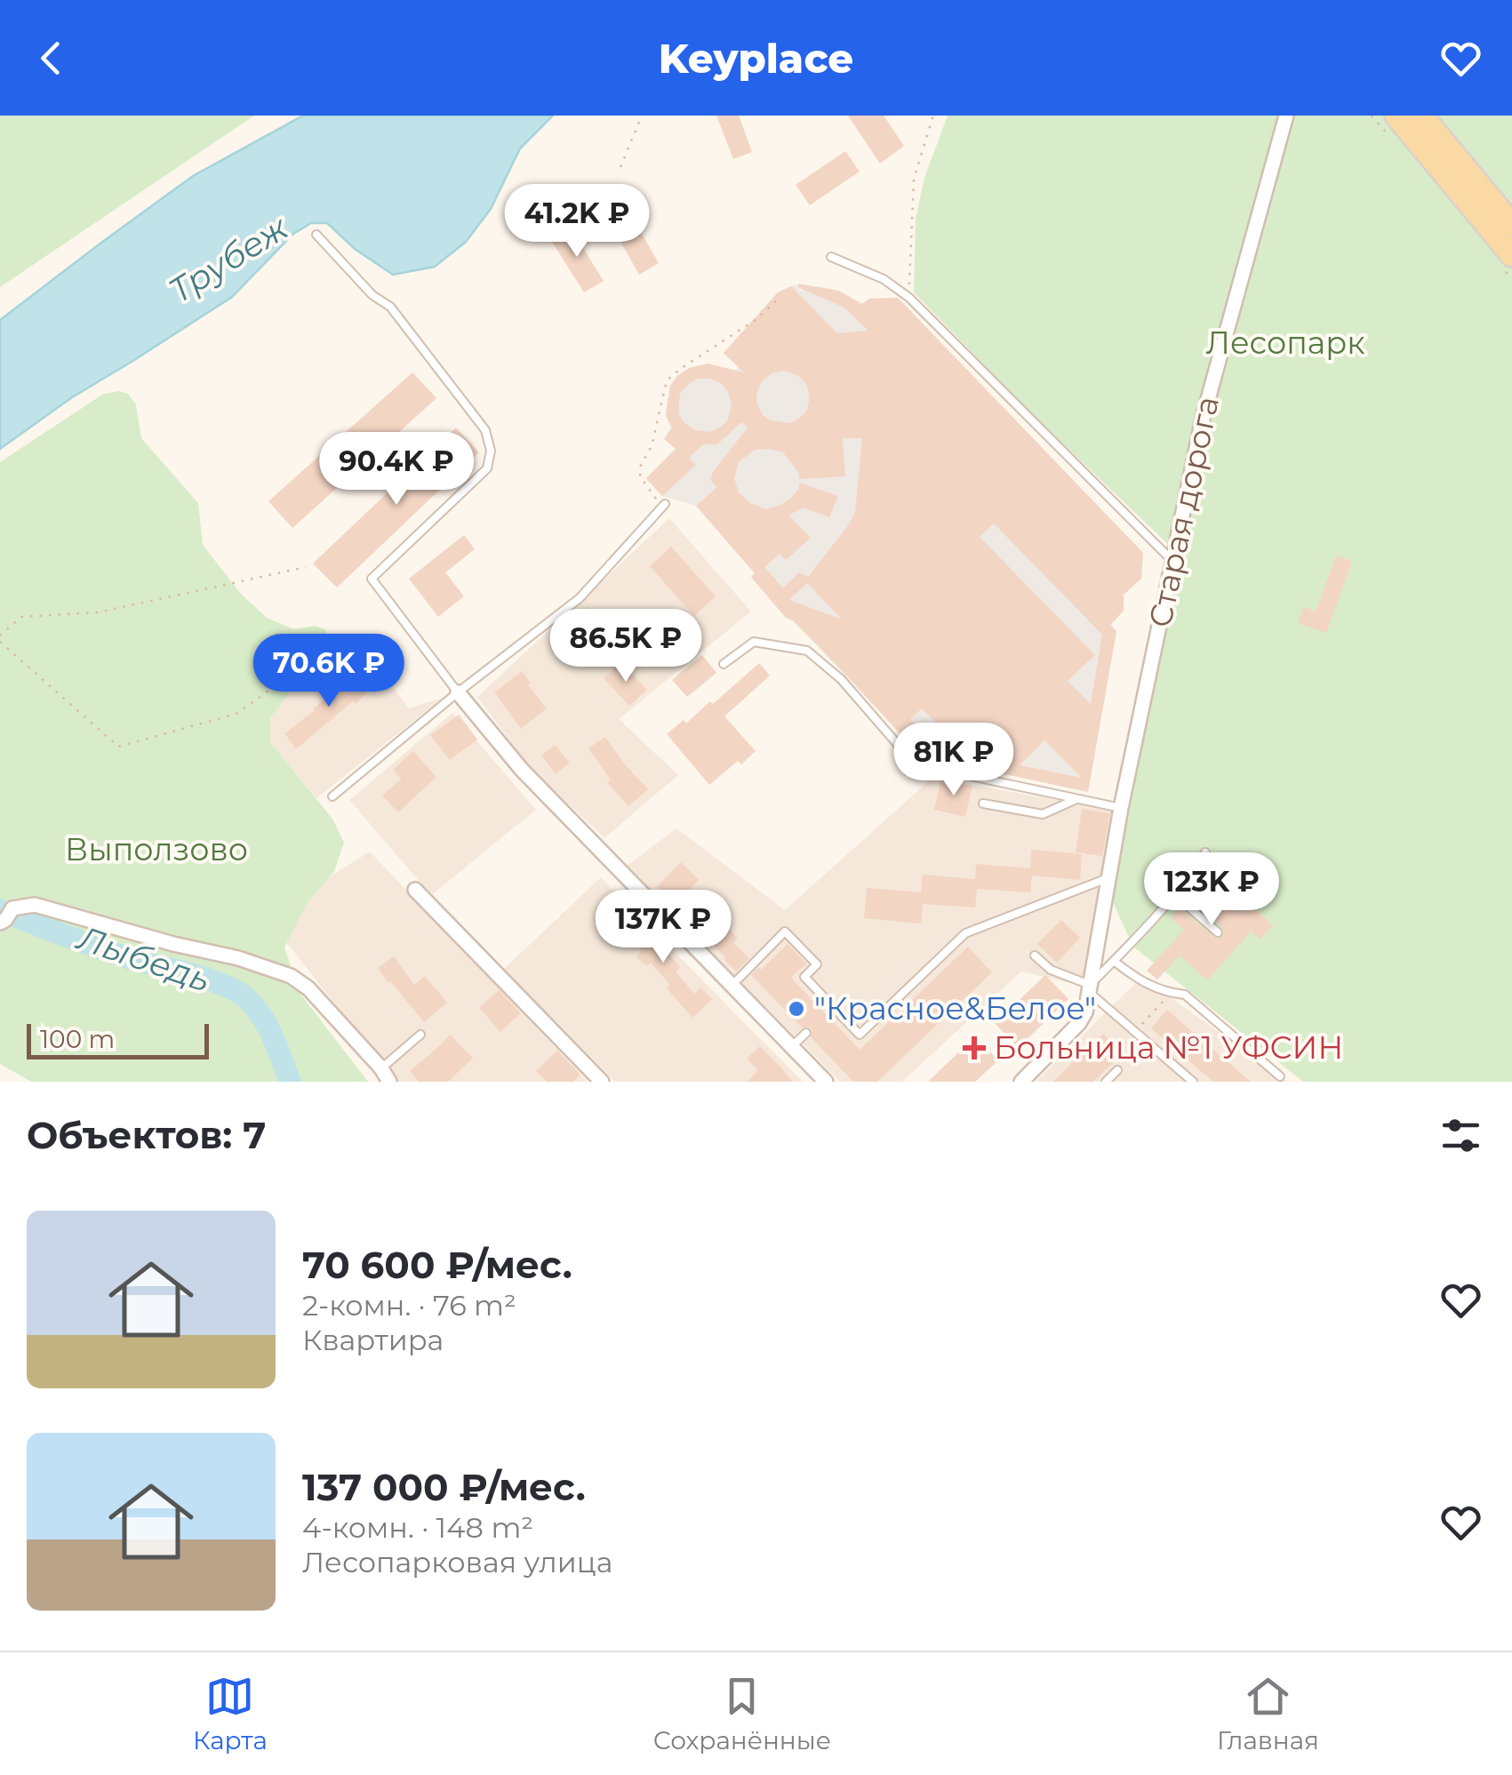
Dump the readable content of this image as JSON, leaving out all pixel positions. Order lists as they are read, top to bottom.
{
  "streets": {
    "street": ["Старая дорога"]
  },
  "water": ["Трубеж", "Лыбедь"],
  "parks": ["Лесопарк", "Выползово"],
  "places": {
    "other": ["\"Красное&Белое\""],
    "health": ["Больница №1 УФСИН"]
  },
  "scale_bar": "100 m",
  "page": {
    "header": "Keyplace",
    "price": [
      "41.2K ₽",
      "90.4K ₽",
      "86.5K ₽",
      "70.6K ₽",
      "81K ₽",
      "123K ₽",
      "137K ₽"
    ],
    "scale": "100 m",
    "heading": "Объектов: 7",
    "list": [
      {
        "name": "70 600 ₽/мес.",
        "note": "2-комн. · 76 m² · Квартира"
      },
      {
        "name": "137 000 ₽/мес.",
        "note": "4-комн. · 148 m² · Лесопарковая улица"
      }
    ],
    "tabs": ["Карта", "Сохранённые", "Главная"]
  }
}
